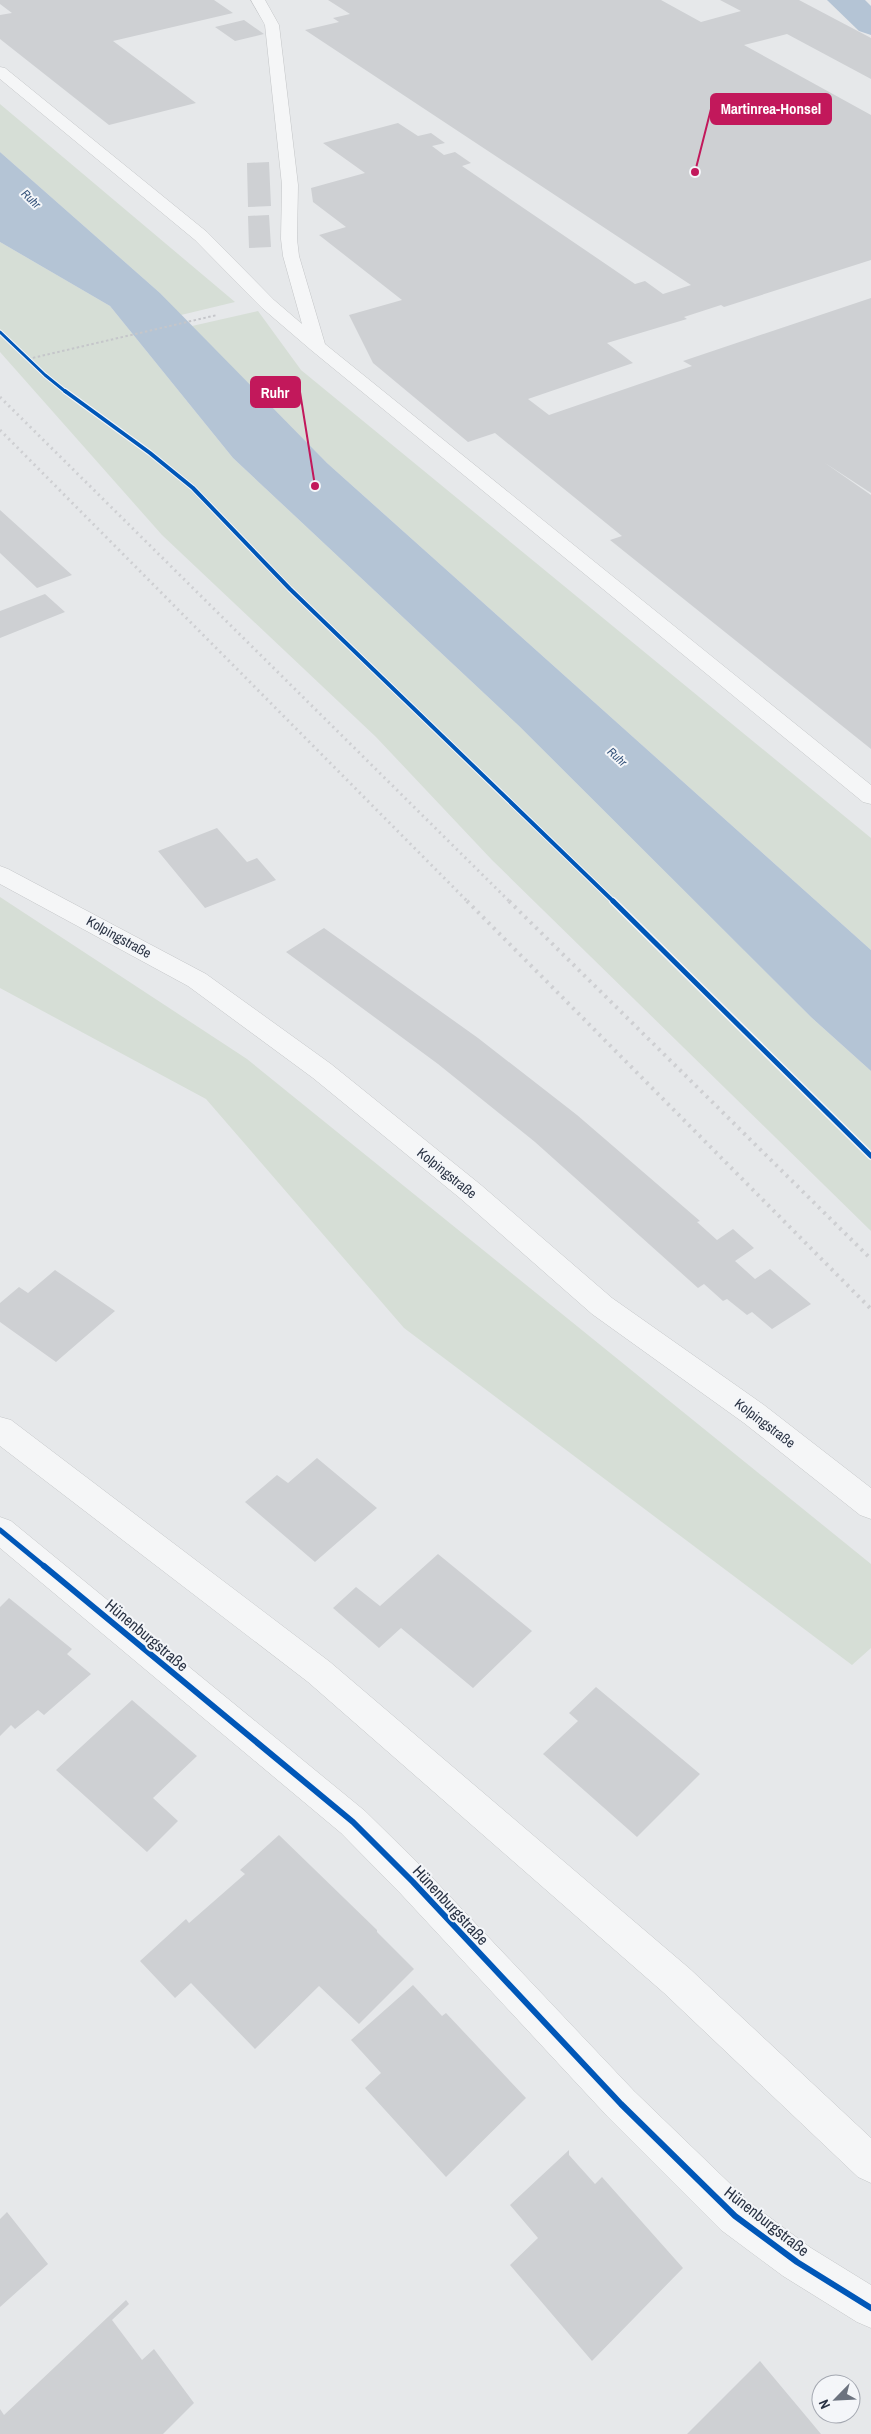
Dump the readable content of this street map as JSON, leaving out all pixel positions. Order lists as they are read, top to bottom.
{
  "streets": {
    "street": ["Kolpingstraße", "Hünenburgstraße"]
  },
  "water": ["Ruhr"],
  "places": ["Martinrea-Honsel", "Ruhr"],
  "north": "bottom left"
}
